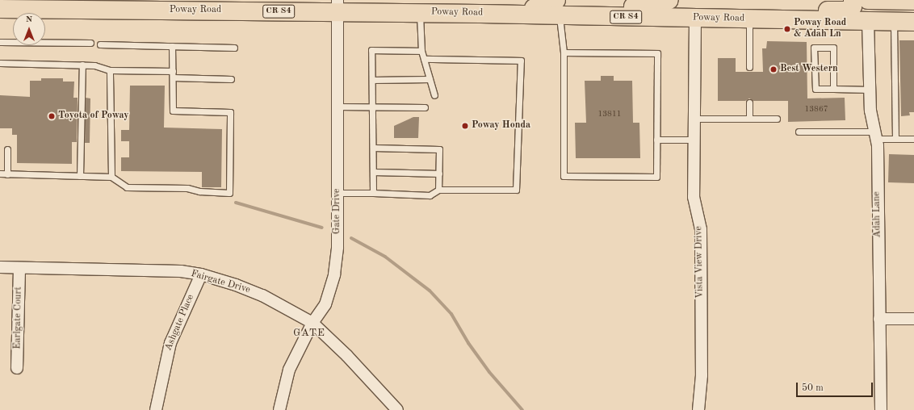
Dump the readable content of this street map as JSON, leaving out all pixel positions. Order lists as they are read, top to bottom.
{
  "streets": {
    "main road": ["Poway Road", "CR S4"],
    "street": [
      "Gate Drive",
      "Adah Lane",
      "Vista View Drive",
      "Fairgate Drive",
      "Earlgate Court",
      "Ashgate Place"
    ]
  },
  "crossings": [
    ["Poway Road", "Gate Drive"],
    ["Poway Road", "Adah Lane"],
    ["Poway Road", "Vista View Drive"],
    ["Gate Drive", "Fairgate Drive"],
    ["Fairgate Drive", "Earlgate Court"],
    ["Fairgate Drive", "Ashgate Place"]
  ],
  "districts": ["GATE"],
  "places": [
    "Poway Road & Adah Ln",
    "Best Western",
    "Toyota of Poway",
    "Poway Honda"
  ],
  "house_numbers": ["13867", "13811"],
  "scale_bar": "50 m",
  "north": "top"
}
